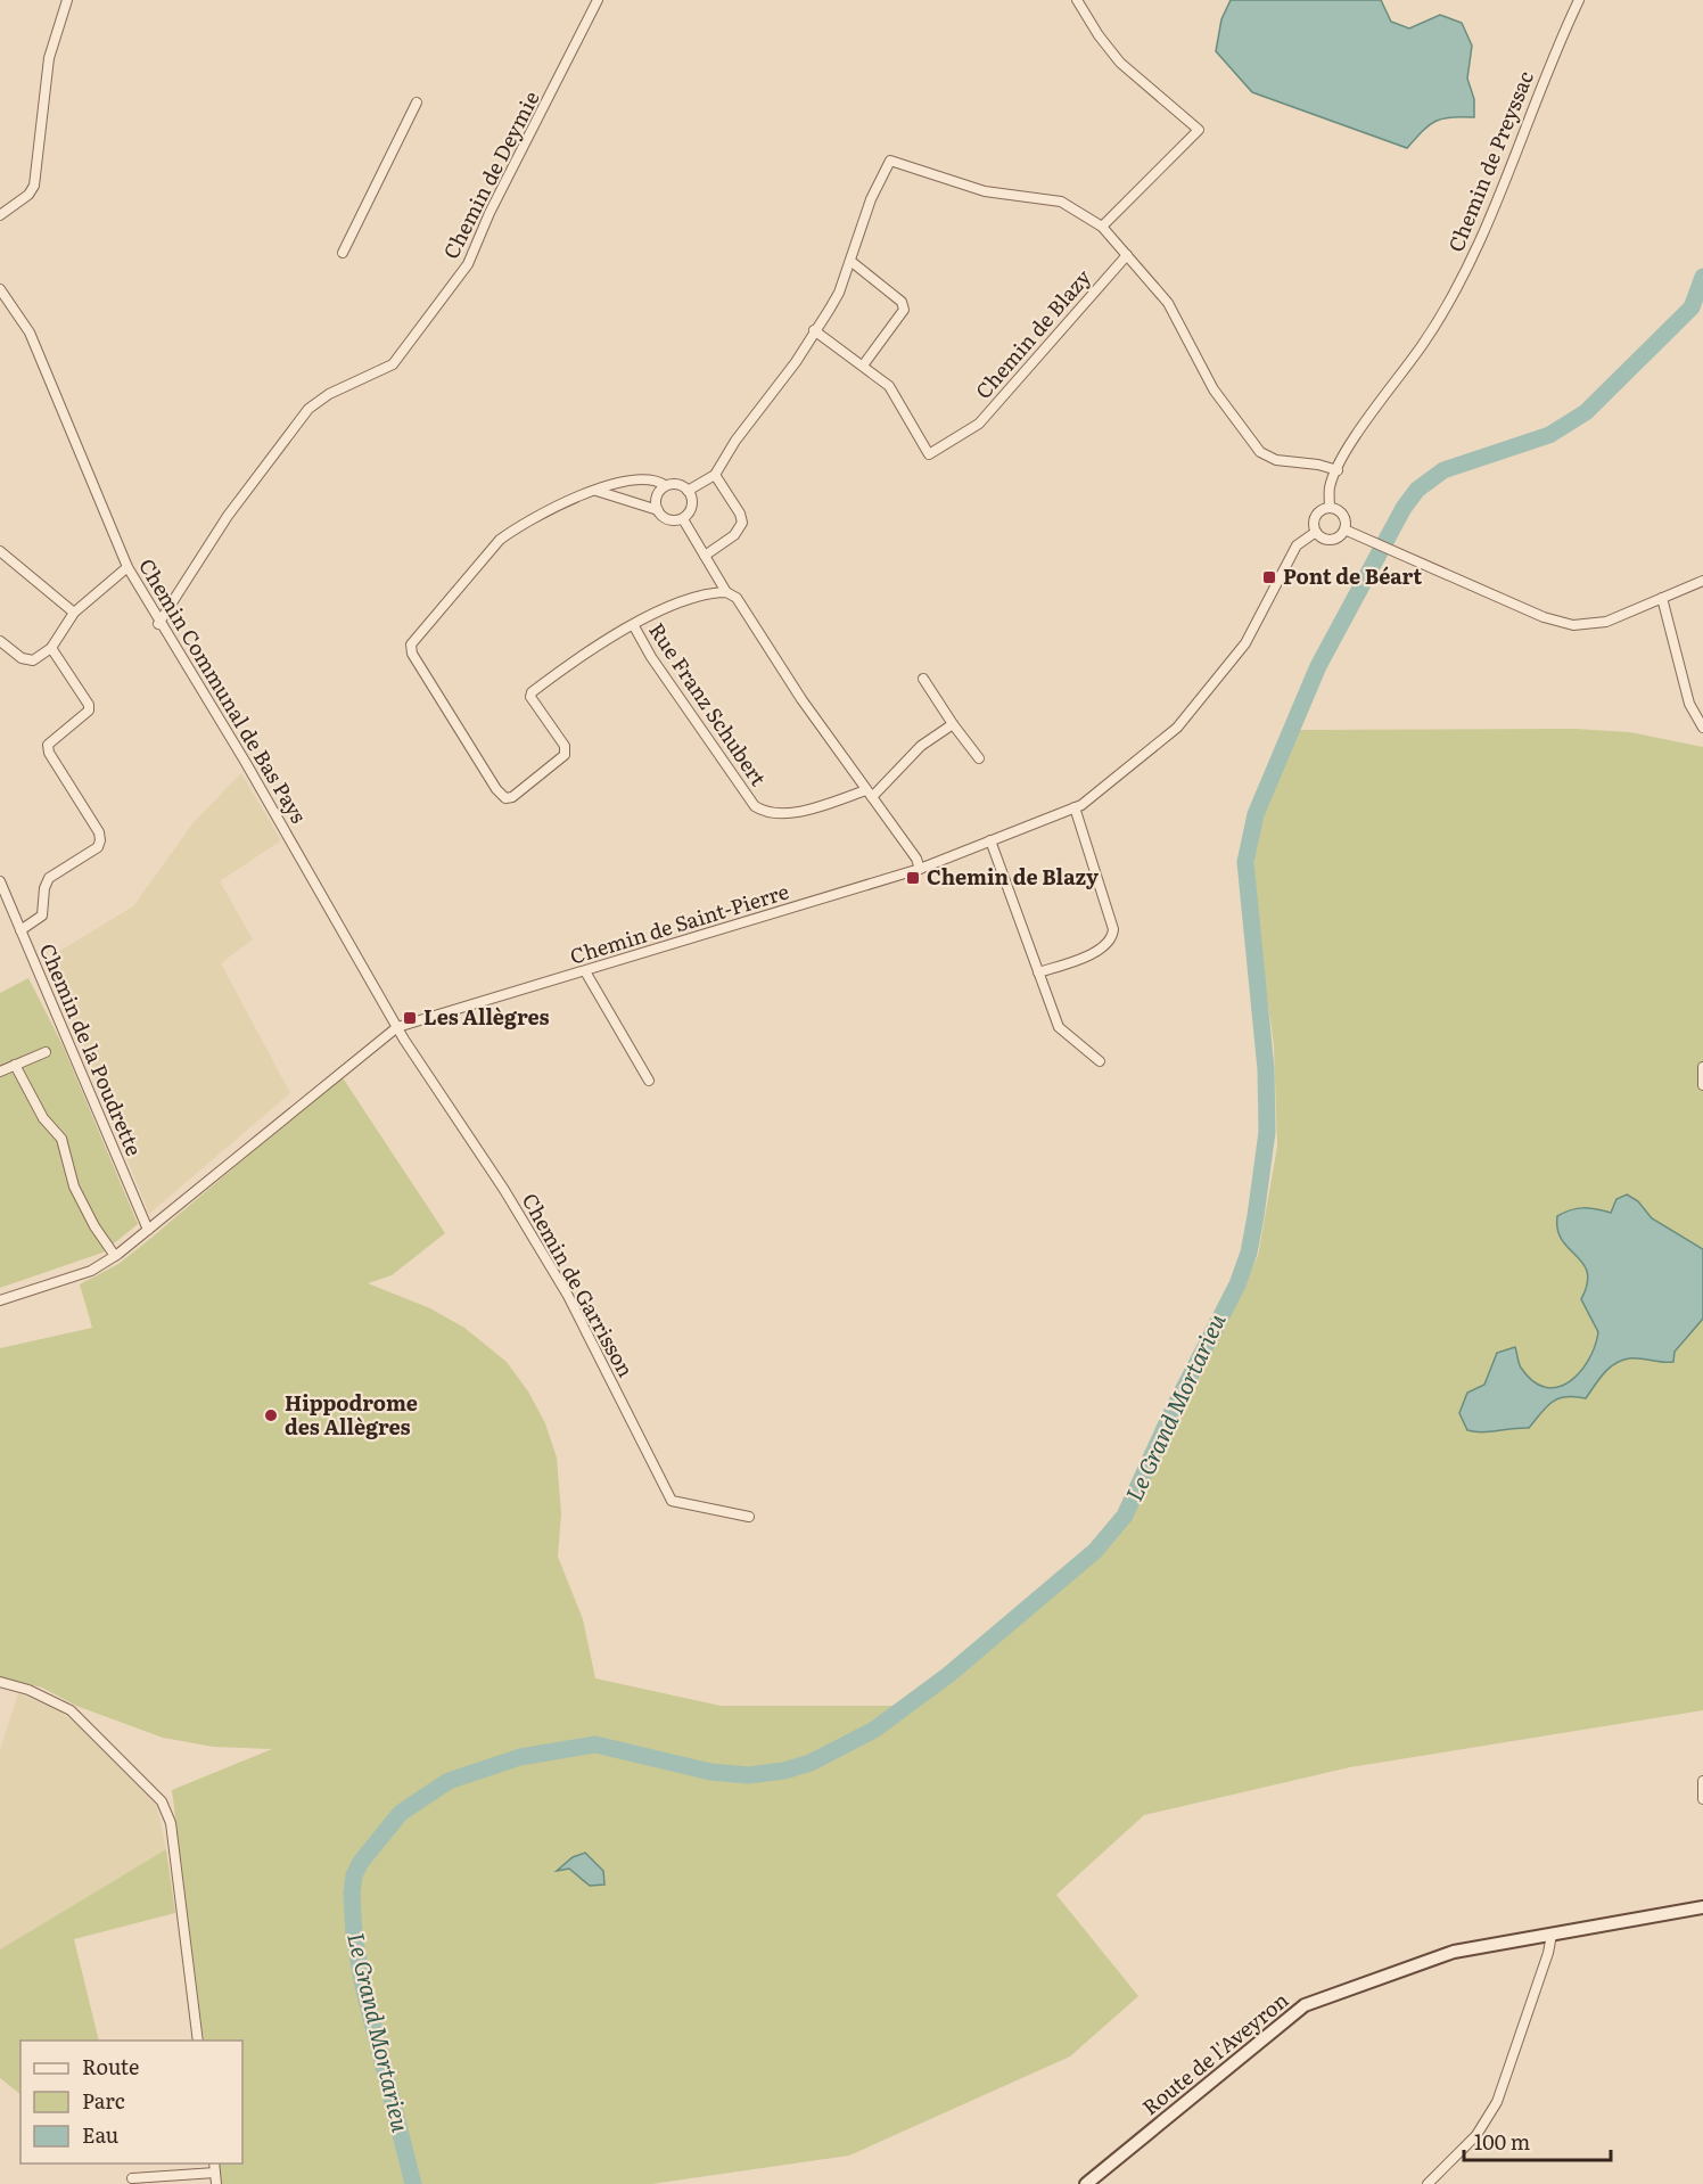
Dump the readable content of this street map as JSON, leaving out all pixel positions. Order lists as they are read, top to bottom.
{
  "streets": {
    "street": [
      "Chemin de Preyssac",
      "Chemin de Deymie",
      "Chemin de Blazy",
      "Chemin Communal de Bas Pays",
      "Rue Franz Schubert",
      "Chemin de Saint-Pierre",
      "Chemin de la Poudrette",
      "Chemin de Garrisson",
      "Route de l'Aveyron"
    ]
  },
  "crossings": [
    ["Chemin de Preyssac", "Chemin de Saint-Pierre"],
    ["Chemin de Deymie", "Chemin Communal de Bas Pays"],
    ["Chemin Communal de Bas Pays", "Chemin de Saint-Pierre"],
    ["Chemin Communal de Bas Pays", "Chemin de Garrisson"],
    ["Chemin de Saint-Pierre", "Chemin de la Poudrette"],
    ["Chemin de Saint-Pierre", "Chemin de Garrisson"]
  ],
  "water": ["Le Grand Mortarieu"],
  "places": {
    "transit": ["Pont de Béart", "Chemin de Blazy", "Les Allègres"],
    "other": ["Hippodrome des Allègres"]
  },
  "legend": ["Route", "Parc", "Eau"],
  "scale_bar": "100 m"
}
